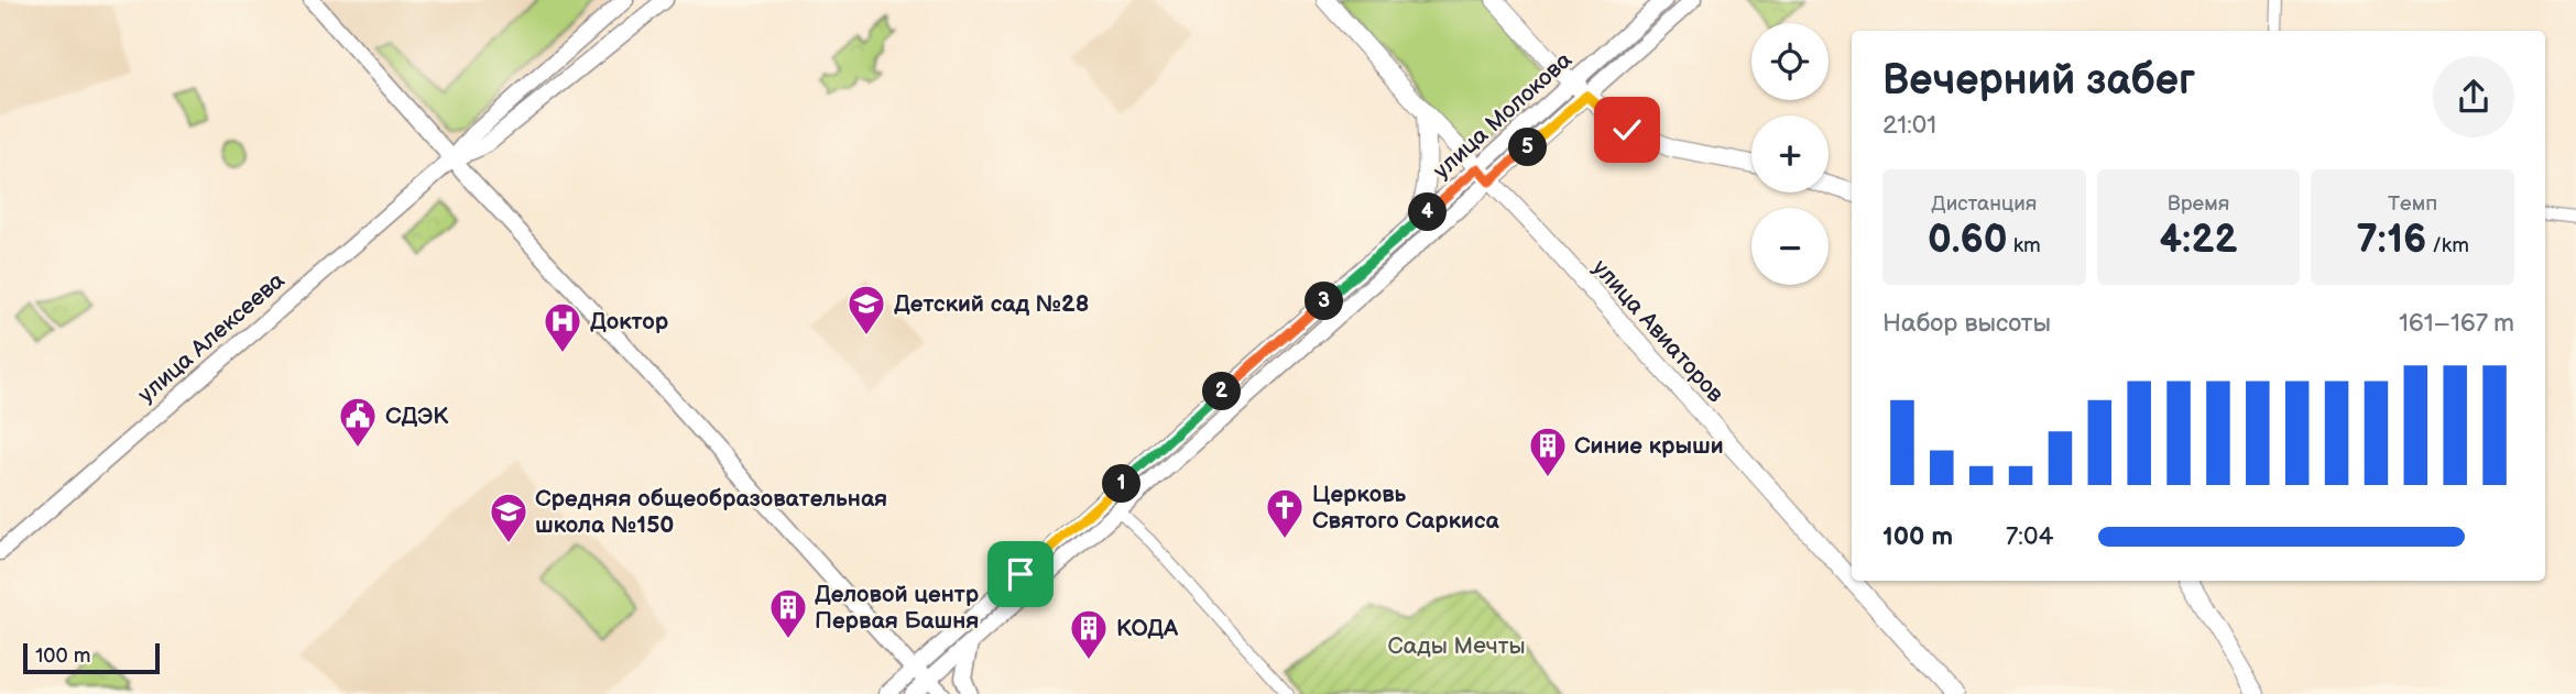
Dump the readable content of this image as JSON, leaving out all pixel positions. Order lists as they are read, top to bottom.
{
  "streets": {
    "main road": ["улица Авиаторов"],
    "street": ["улица Молокова", "улица Алексеева"]
  },
  "crossings": [
    ["улица Молокова", "улица Авиаторов"]
  ],
  "parks": ["Сады Мечты"],
  "places": {
    "school or university": ["Детский сад №28", "Средняя общеобразовательная школа №150"],
    "hospital": ["Доктор"],
    "public building": ["СДЭК"],
    "building": ["Синие крыши", "Деловой центр Первая Башня", "КОДА"],
    "church": ["Церковь Святого Саркиса"]
  },
  "scale_bar": "100 m",
  "page": {
    "map_buttons": ["+", "−"],
    "heading": ["Вечерний забег", "21:01"],
    "pins": [
      "5",
      "4",
      "3",
      "2",
      "1"
    ],
    "stats": [
      ["Дистанция", "0.60 km"],
      ["Время", "4:22"],
      ["Темп", "7:16 /km"]
    ],
    "chart": ["Набор высоты", "161–167 m"],
    "list": [
      {
        "name": "100 m",
        "note": "7:04"
      }
    ],
    "scale": "100 m"
  }
}
